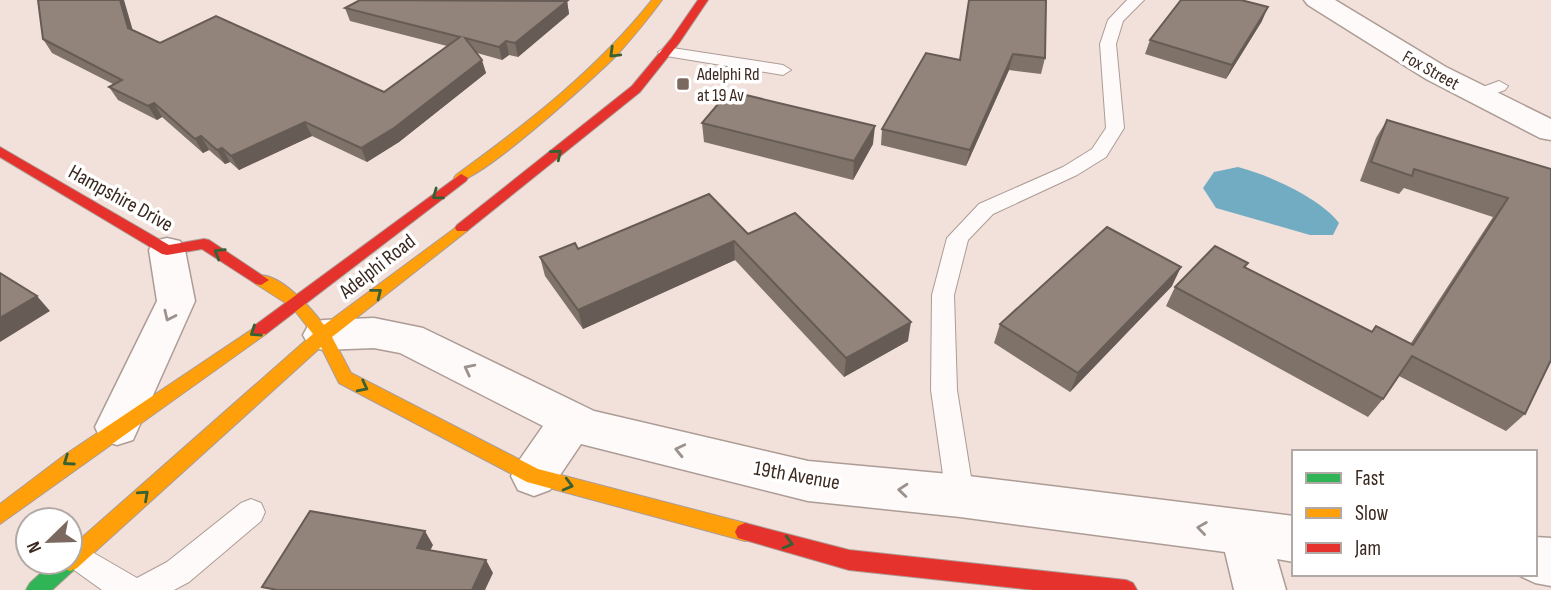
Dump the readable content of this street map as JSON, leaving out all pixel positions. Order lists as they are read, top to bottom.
{
  "streets": {
    "main road": ["Hampshire Drive", "Adelphi Road"],
    "street": ["Fox Street", "19th Avenue"]
  },
  "crossings": [
    ["Hampshire Drive", "Adelphi Road"],
    ["Hampshire Drive", "19th Avenue"],
    ["Adelphi Road", "19th Avenue"]
  ],
  "one_way": ["Hampshire Drive", "19th Avenue"],
  "places": {
    "transit": ["Adelphi Rd at 19 Av"]
  },
  "legend": ["Fast", "Slow", "Jam"],
  "north": "bottom left"
}
